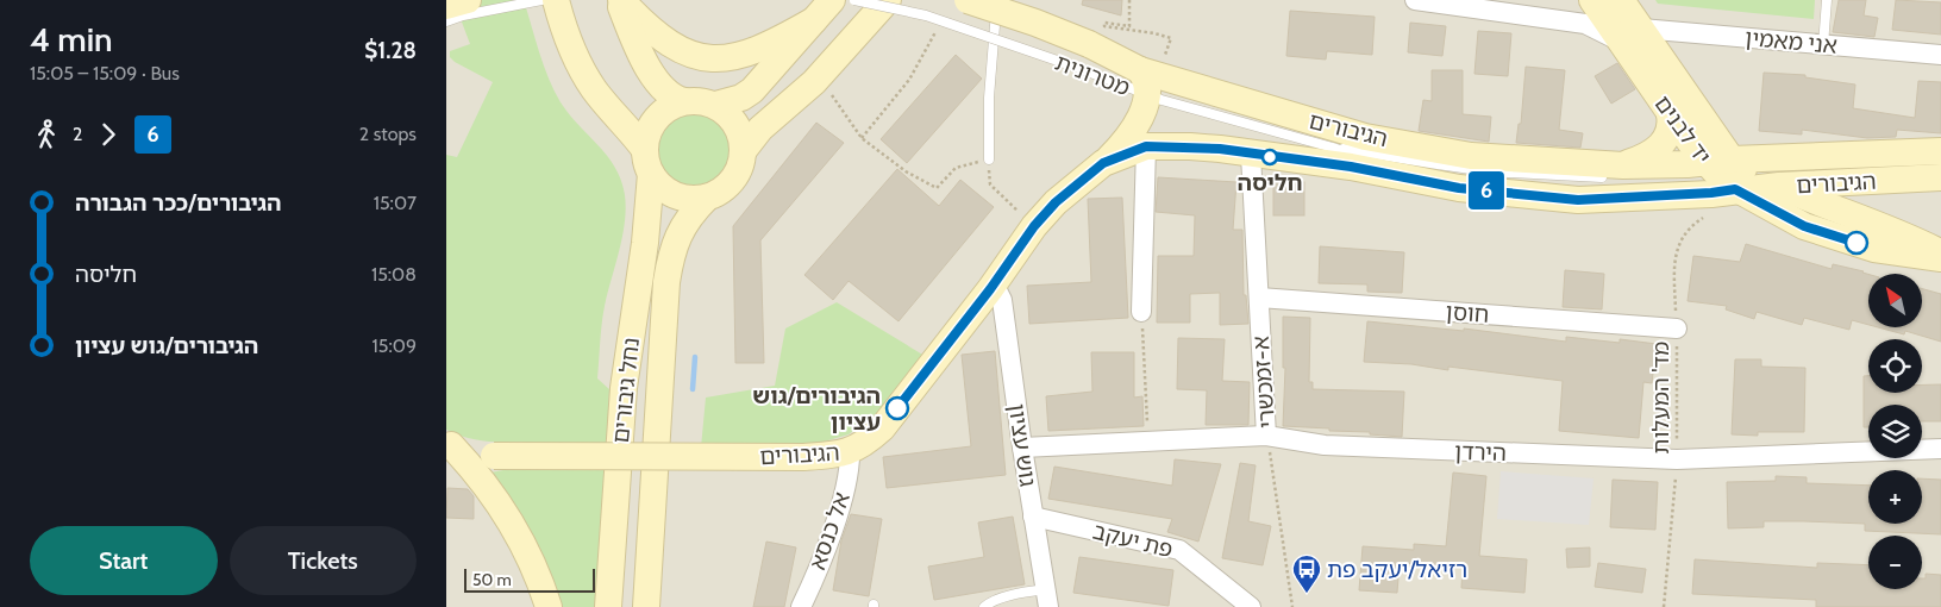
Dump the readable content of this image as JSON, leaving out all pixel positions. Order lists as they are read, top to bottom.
{
  "streets": {
    "street": [
      "אני מאמין",
      "הגיבורים",
      "יד לבנים",
      "חוסן",
      "א-זמכשרי",
      "נחל גיבורים",
      "גוש עציון",
      "הירדן",
      "אל כנסא",
      "פת יעקב"
    ],
    "lane": ["מטרונית"],
    "path": ["מד' המעלות"]
  },
  "crossings": [
    ["אני מאמין", "יד לבנים"],
    ["מטרונית", "הגיבורים"],
    ["הגיבורים", "יד לבנים"],
    ["הגיבורים", "א-זמכשרי"],
    ["הגיבורים", "גוש עציון"],
    ["הגיבורים", "אל כנסא"],
    ["חוסן", "א-זמכשרי"],
    ["חוסן", "מד' המעלות"],
    ["א-זמכשרי", "הירדן"],
    ["מד' המעלות", "הירדן"],
    ["גוש עציון", "הירדן"],
    ["גוש עציון", "פת יעקב"]
  ],
  "places": {
    "other": ["חליסה", "הגיבורים/גוש עציון"],
    "bus stop": ["רזיאל/יעקב פת"]
  },
  "lines": ["bus line 6"],
  "scale_bar": "50 m",
  "north": "top left",
  "page": {
    "heading": ["4 min", "15:05 – 15:09 · Bus", "$1.28"],
    "on_map": "6",
    "legs": ["2", "6", "2 stops"],
    "list": [
      {
        "name": "הגיבורים/ככר הגבורה",
        "value": "15:07"
      },
      {
        "name": "חליסה",
        "value": "15:08"
      },
      {
        "name": "הגיבורים/גוש עציון",
        "value": "15:09"
      }
    ],
    "map_buttons": ["+", "−"],
    "buttons": ["Start", "Tickets"],
    "scale": "50 m"
  }
}
